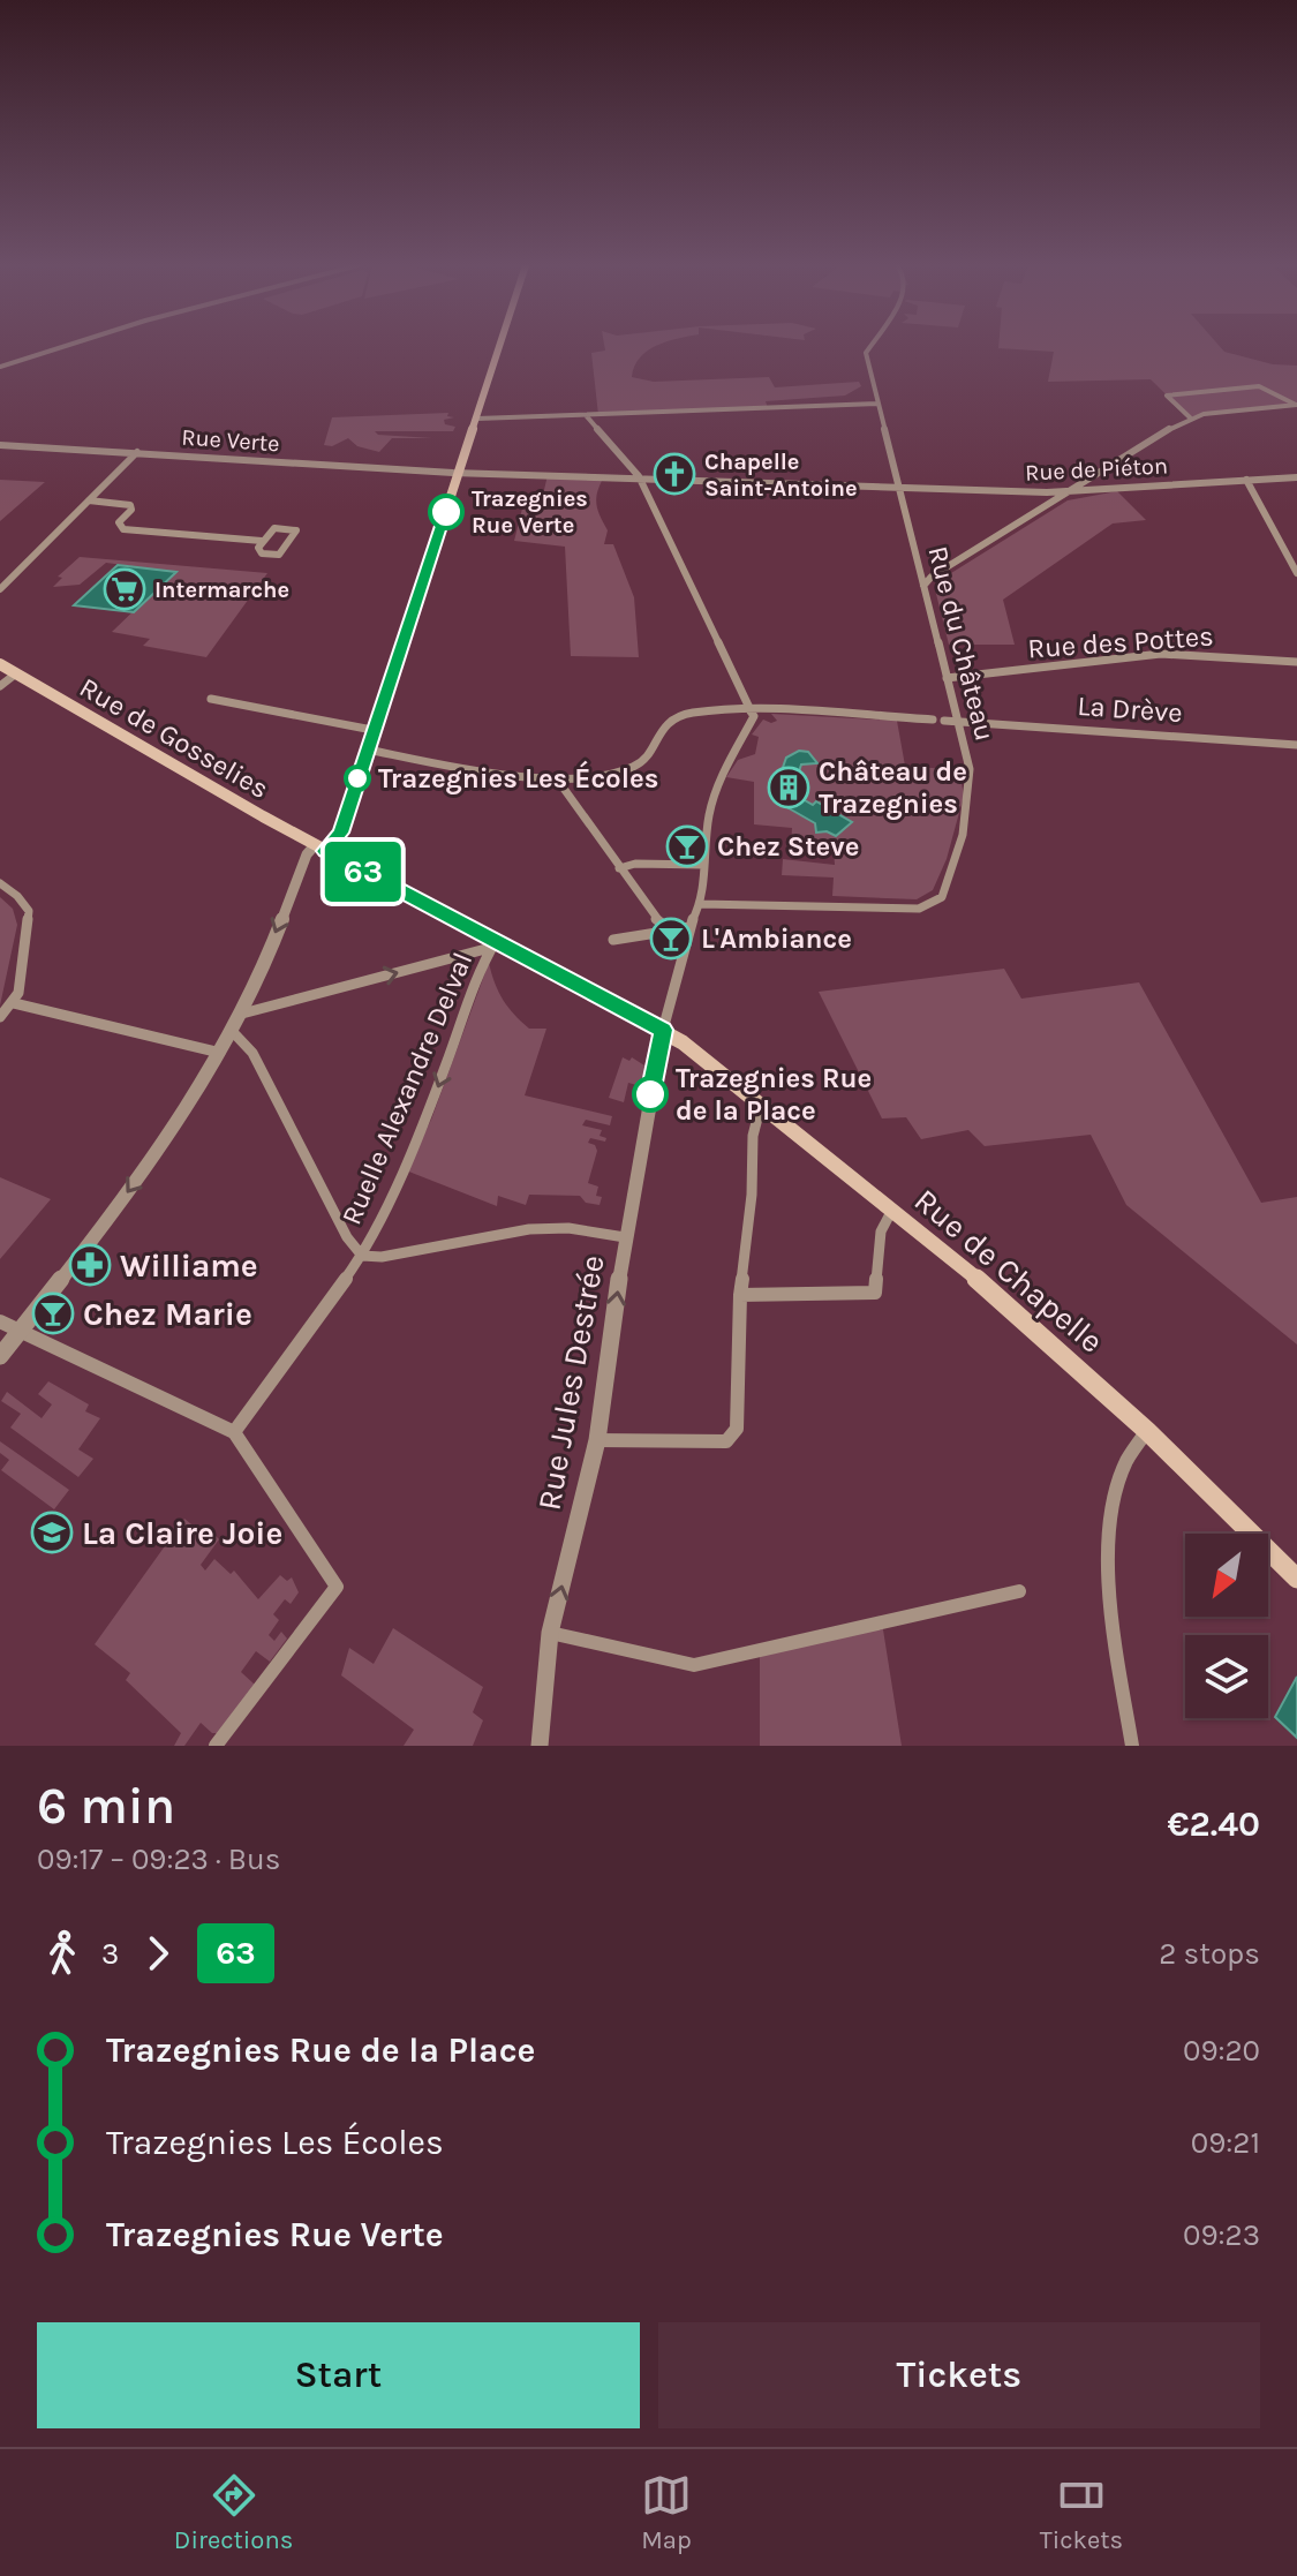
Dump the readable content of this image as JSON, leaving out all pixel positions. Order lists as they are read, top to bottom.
{
  "streets": {
    "main road": ["Rue de Gosselies", "Rue de Chapelle"],
    "street": [
      "Rue Verte",
      "Rue de Piéton",
      "Rue des Pottes",
      "Rue du Château",
      "La Drève",
      "Ruelle Alexandre Delval",
      "Rue Jules Destrée"
    ]
  },
  "crossings": [
    ["Rue Verte", "Rue de Piéton"],
    ["Rue de Piéton", "Rue du Château"],
    ["Rue des Pottes", "Rue du Château"],
    ["Rue du Château", "La Drève"],
    ["Rue de Gosselies", "Ruelle Alexandre Delval"],
    ["Rue de Gosselies", "Rue de Chapelle"],
    ["Ruelle Alexandre Delval", "Rue de Chapelle"],
    ["Rue de Chapelle", "Rue Jules Destrée"]
  ],
  "one_way": ["Ruelle Alexandre Delval", "Rue Jules Destrée"],
  "places": {
    "church": ["Chapelle Saint-Antoine"],
    "other": ["Trazegnies Rue Verte", "Trazegnies Les Écoles", "Trazegnies Rue de la Place"],
    "supermarket": ["Intermarche"],
    "building": ["Château de Trazegnies"],
    "bar": ["Chez Steve", "L'Ambiance", "Chez Marie"],
    "pharmacy": ["Williame"],
    "school or university": ["La Claire Joie"]
  },
  "lines": ["bus line 63"],
  "north": "bottom left",
  "page": {
    "on_map": "63",
    "heading": ["6 min", "09:17 – 09:23 · Bus", "€2.40"],
    "legs": ["3", "63", "2 stops"],
    "list": [
      {
        "name": "Trazegnies Rue de la Place",
        "value": "09:20"
      },
      {
        "name": "Trazegnies Les Écoles",
        "value": "09:21"
      },
      {
        "name": "Trazegnies Rue Verte",
        "value": "09:23"
      }
    ],
    "buttons": ["Start", "Tickets"],
    "tabs": ["Directions", "Map", "Tickets"]
  }
}
